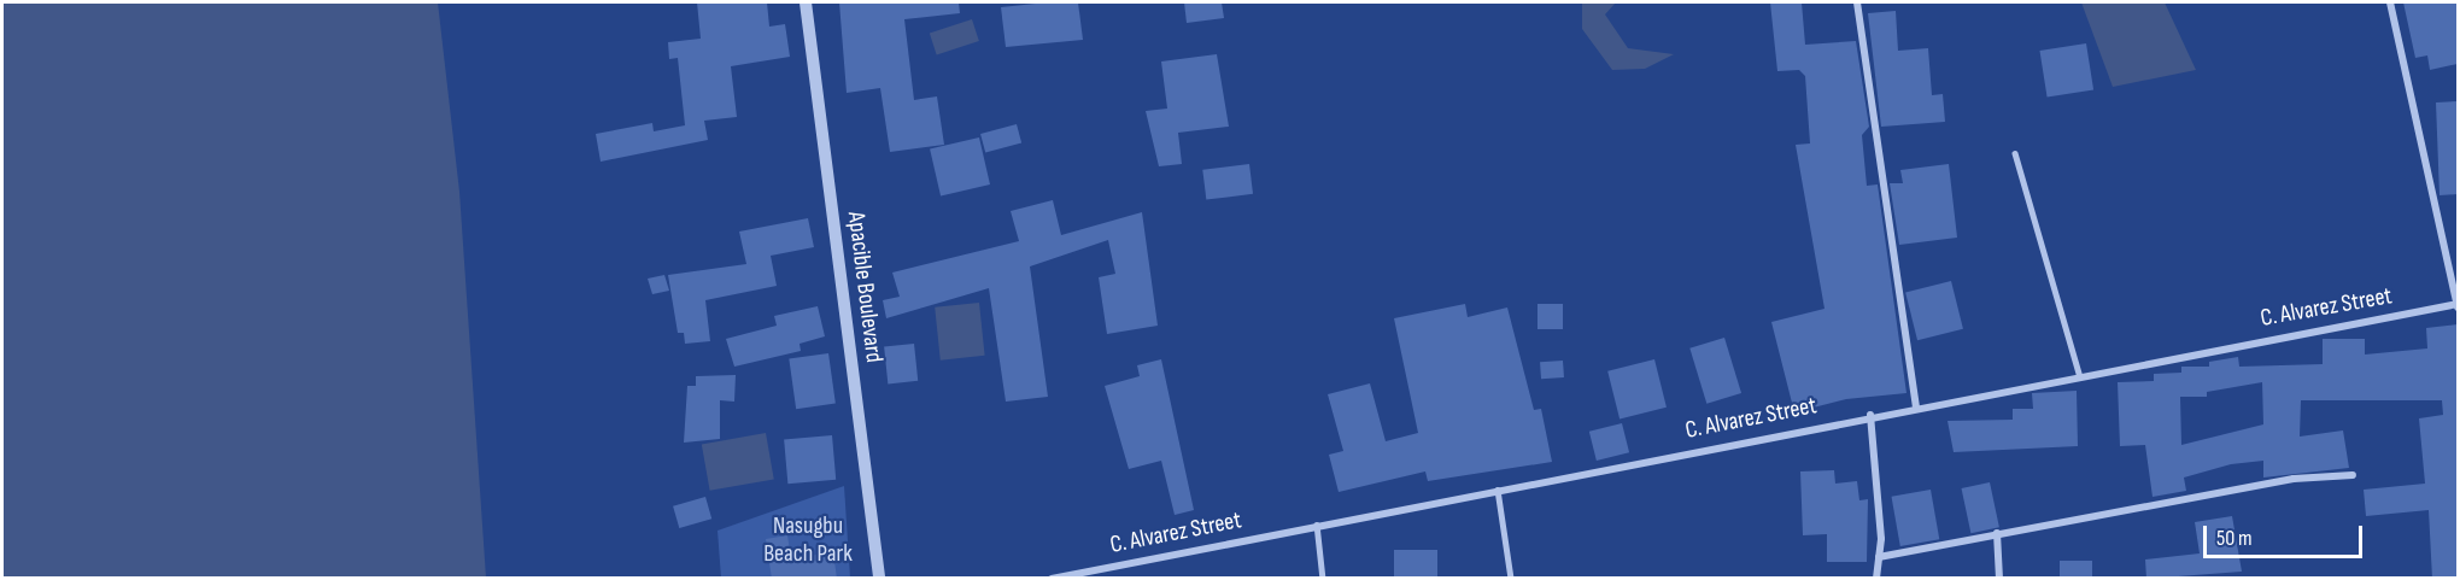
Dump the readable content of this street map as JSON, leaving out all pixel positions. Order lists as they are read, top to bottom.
{
  "streets": {
    "street": ["Apacible Boulevard", "C. Alvarez Street"]
  },
  "parks": ["Nasugbu Beach Park"],
  "scale_bar": "50 m"
}
